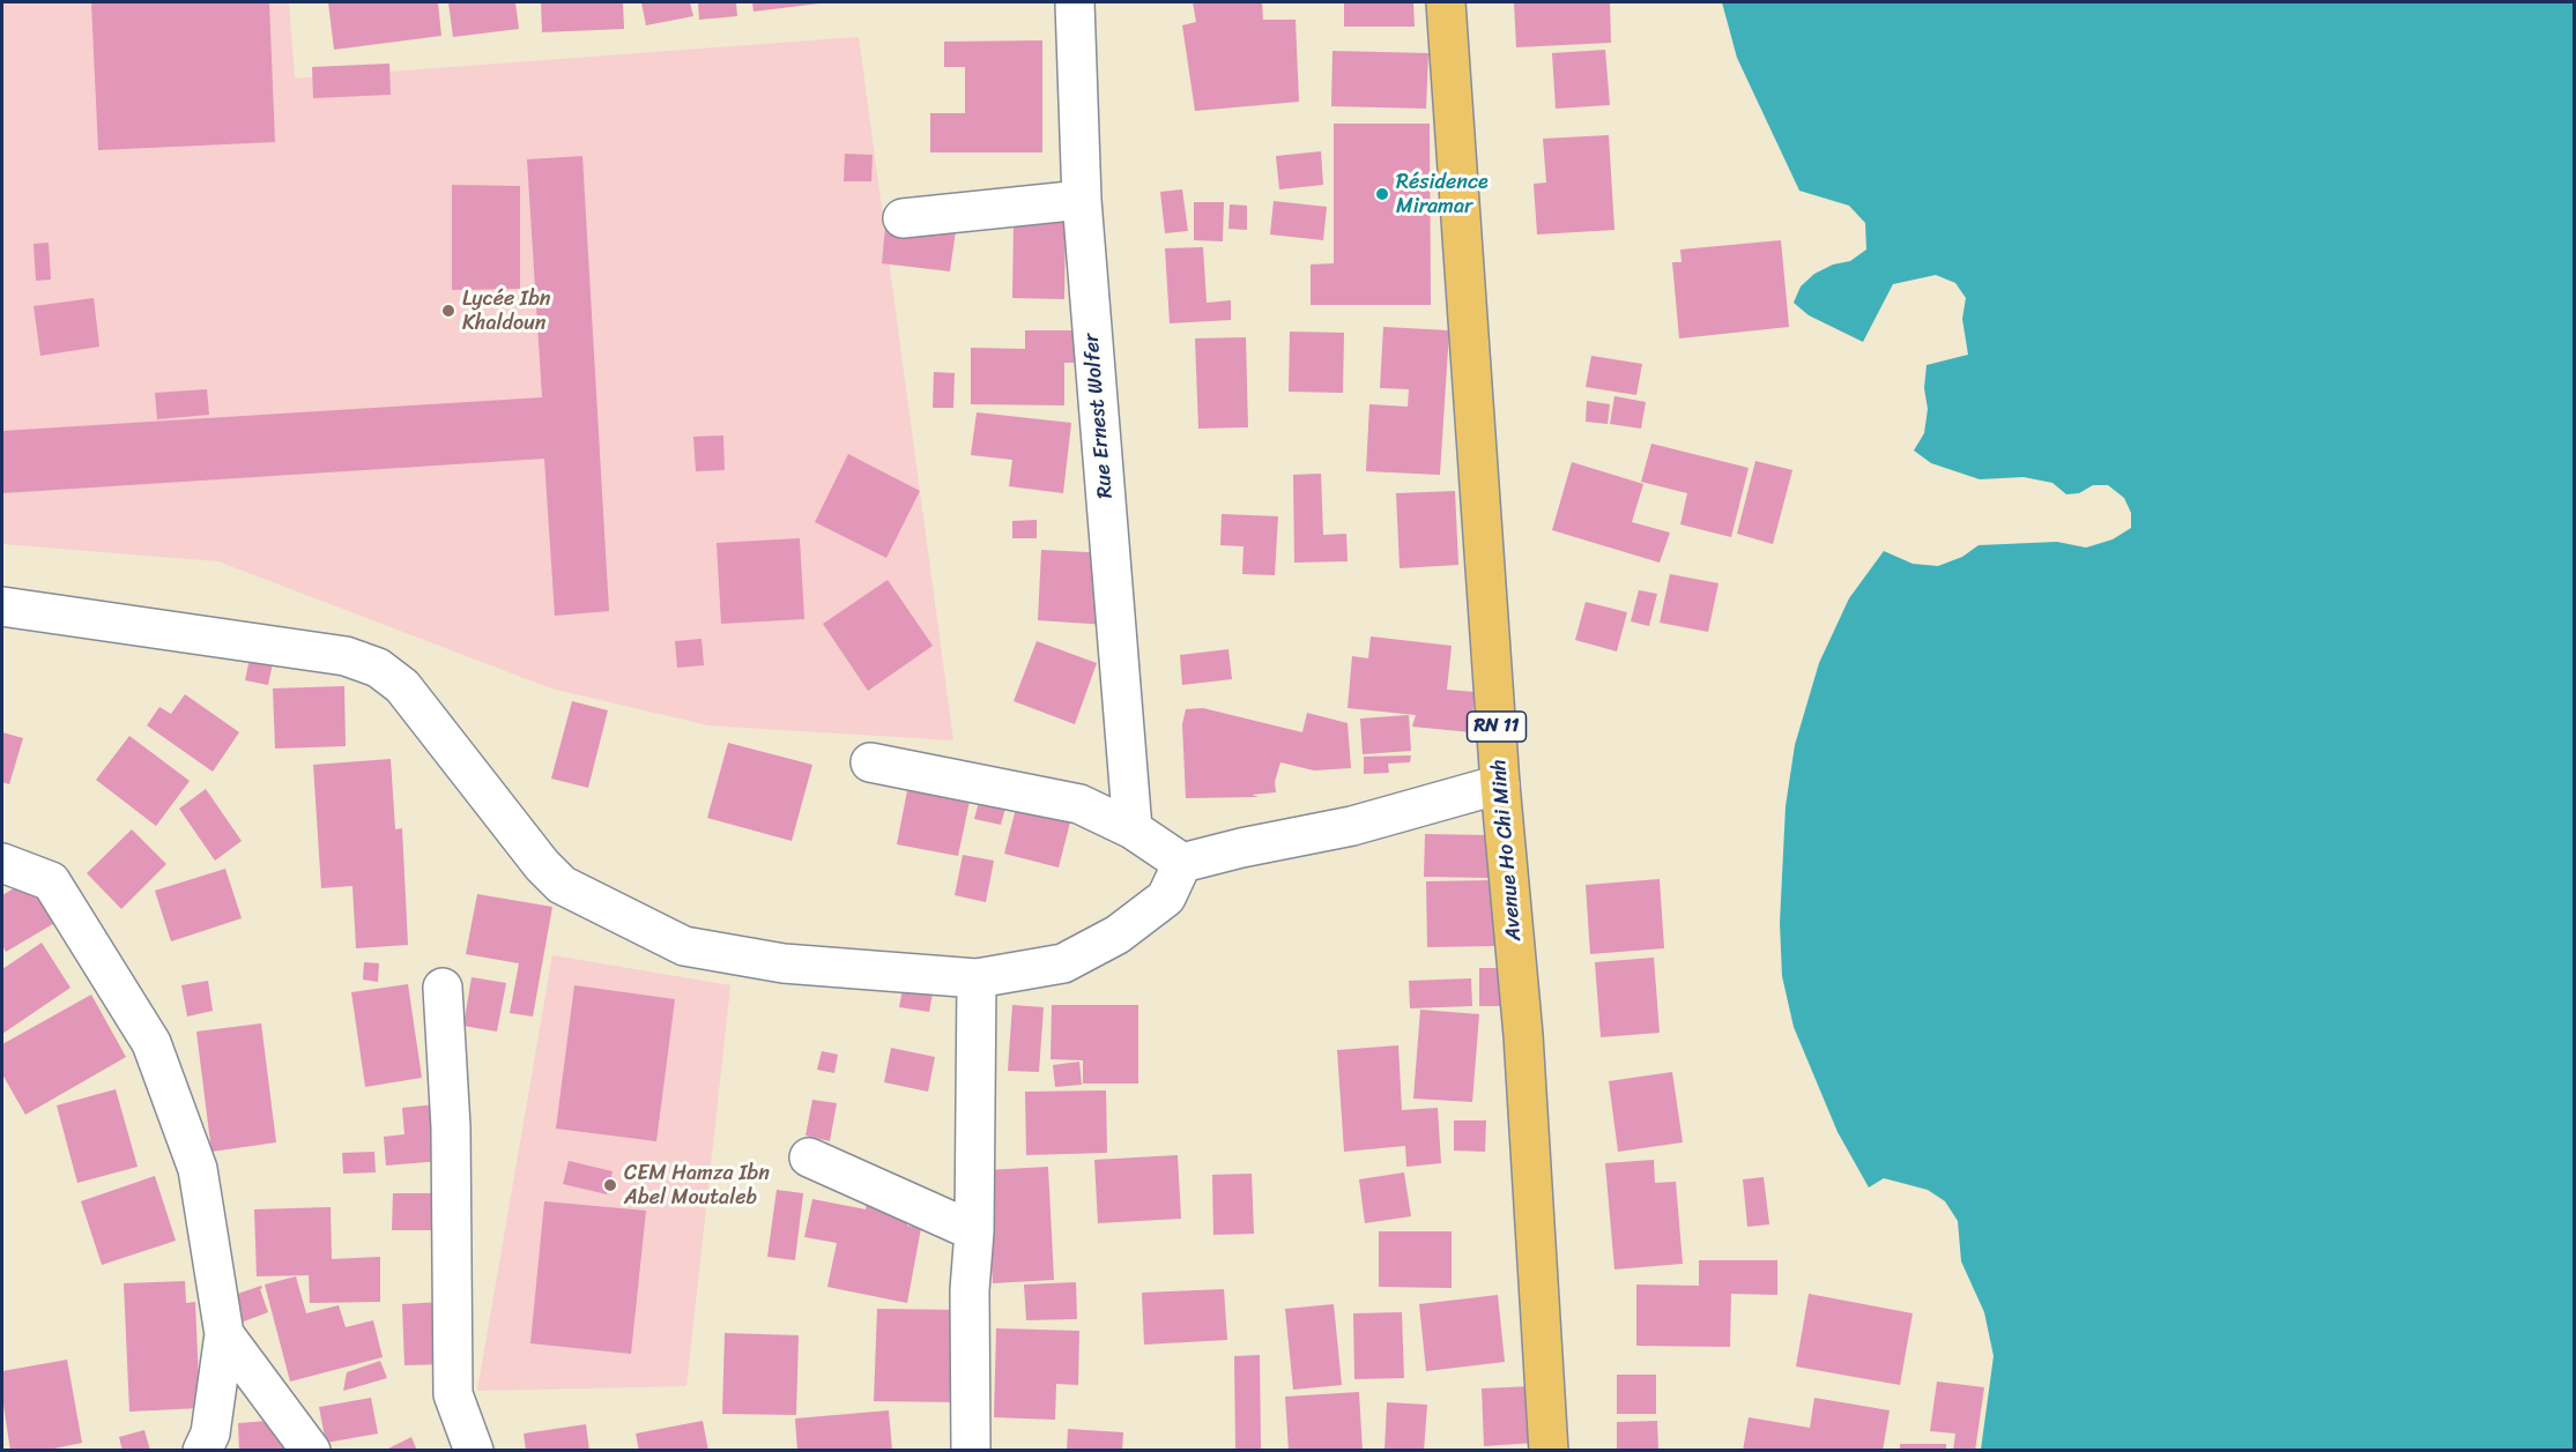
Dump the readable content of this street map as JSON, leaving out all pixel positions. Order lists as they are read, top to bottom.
{
  "streets": {
    "main road": ["RN 11", "Avenue Ho Chi Minh"],
    "street": ["Rue Ernest Wolfer"]
  },
  "places": ["Résidence Miramar", "Lycée Ibn Khaldoun", "CEM Hamza Ibn Abel Moutaleb"]
}
